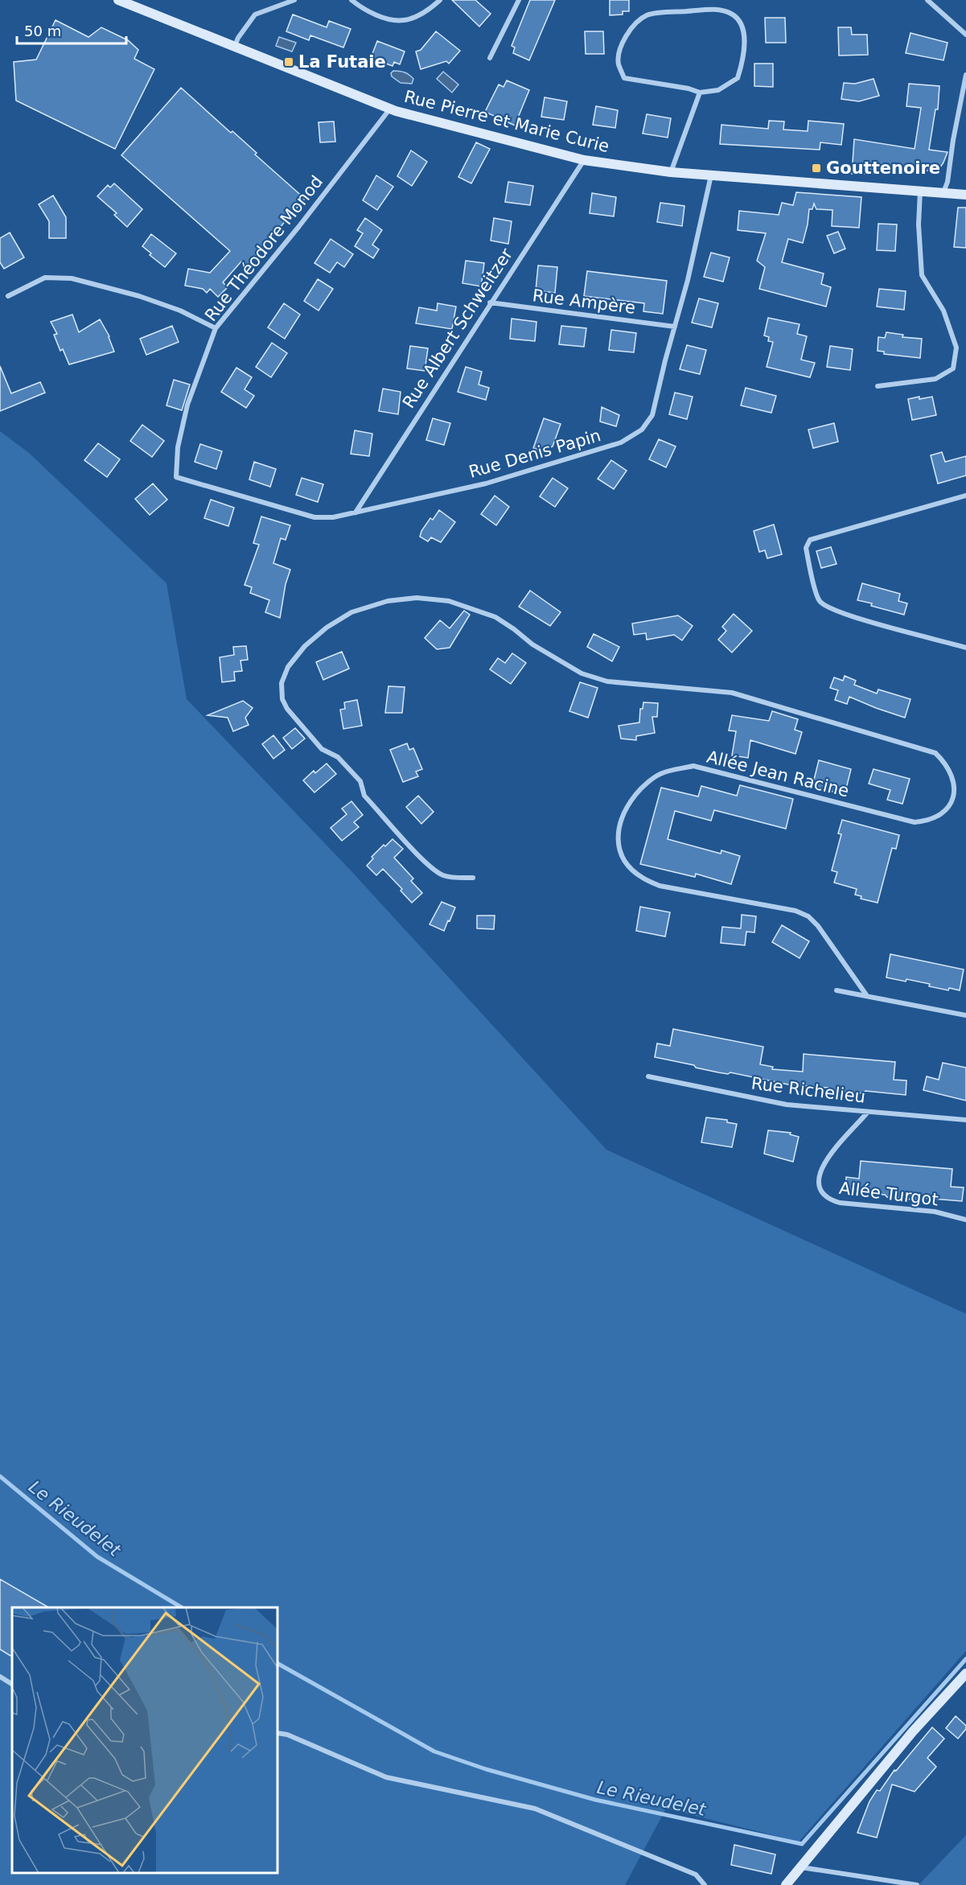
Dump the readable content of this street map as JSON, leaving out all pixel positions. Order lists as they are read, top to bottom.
{
  "streets": {
    "main road": ["Rue Pierre et Marie Curie"],
    "street": [
      "Rue Théodore Monod",
      "Rue Ampère",
      "Rue Albert Schweitzer",
      "Rue Denis Papin",
      "Allée Jean Racine",
      "Rue Richelieu",
      "Allée Turgot"
    ]
  },
  "crossings": [
    ["Rue Pierre et Marie Curie", "Rue Théodore Monod"],
    ["Rue Pierre et Marie Curie", "Rue Albert Schweitzer"],
    ["Rue Pierre et Marie Curie", "Rue Denis Papin"],
    ["Rue Théodore Monod", "Rue Denis Papin"],
    ["Rue Ampère", "Rue Albert Schweitzer"],
    ["Rue Ampère", "Rue Denis Papin"],
    ["Rue Albert Schweitzer", "Rue Denis Papin"],
    ["Rue Richelieu", "Allée Turgot"]
  ],
  "water": ["Le Rieudelet"],
  "places": {
    "transit": ["La Futaie", "Gouttenoire"]
  },
  "scale_bar": "50 m"
}
